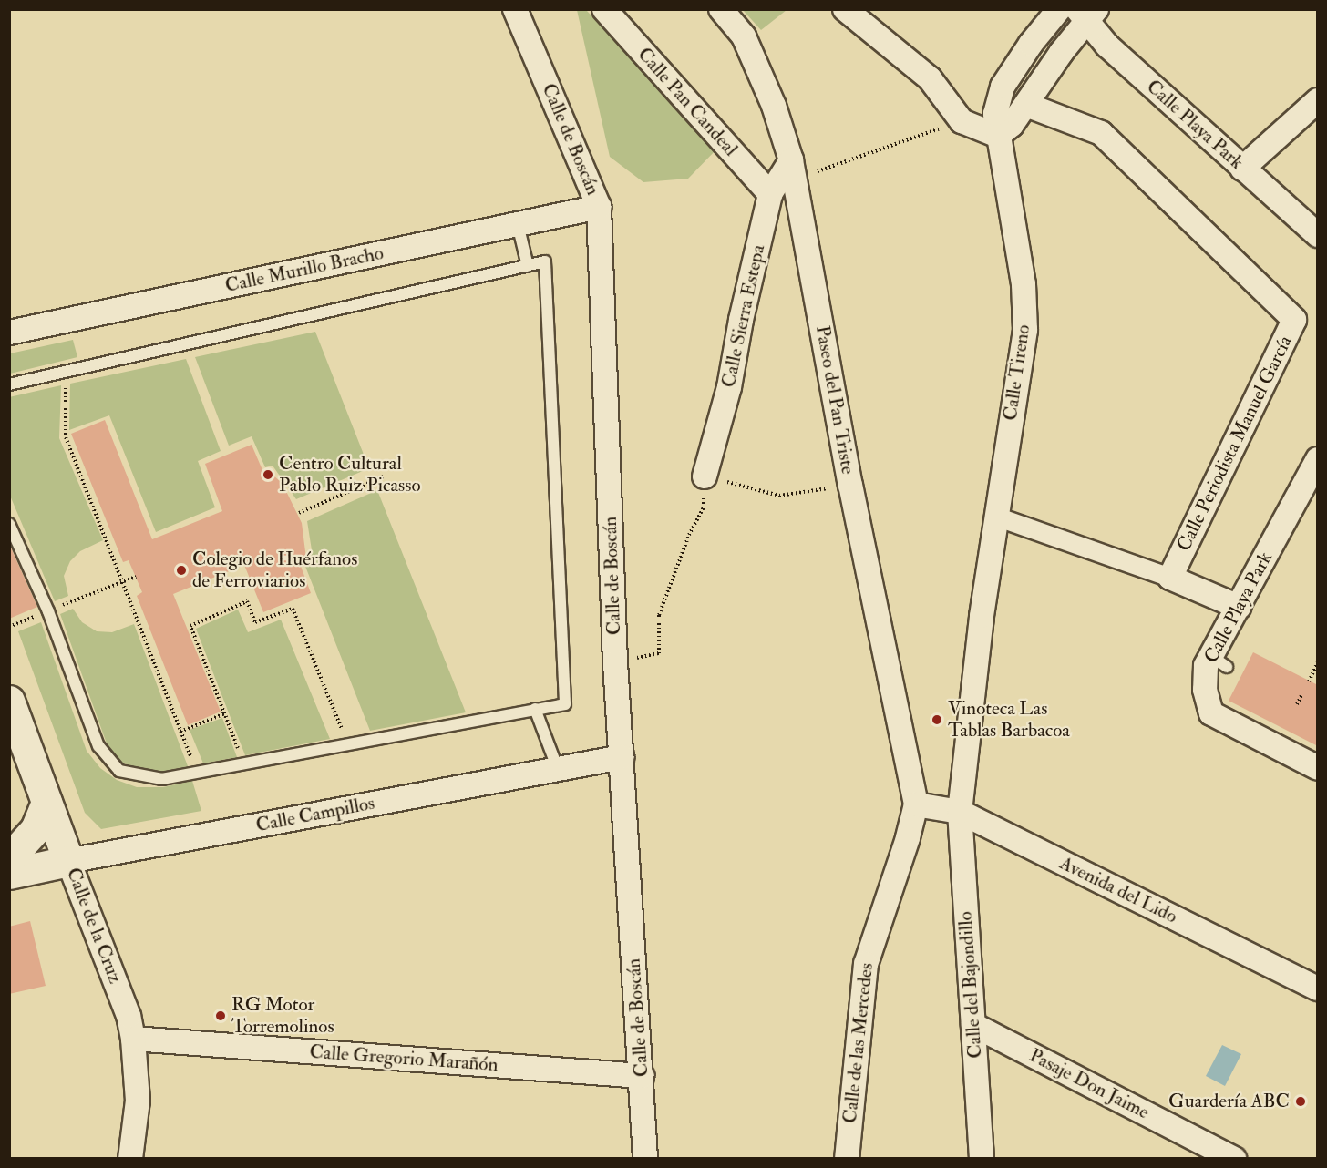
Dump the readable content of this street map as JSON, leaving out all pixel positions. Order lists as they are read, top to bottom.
{
  "streets": {
    "main road": ["Calle Campillos", "Calle de la Cruz"],
    "street": [
      "Calle Pan Candeal",
      "Calle Playa Park",
      "Calle de Boscán",
      "Calle Murillo Bracho",
      "Calle Sierra Estepa",
      "Calle Tireno",
      "Paseo del Pan Triste",
      "Calle Periodista Manuel García",
      "Avenida del Lido",
      "Calle del Bajondillo",
      "Calle de las Mercedes",
      "Calle Gregorio Marañón",
      "Pasaje Don Jaime"
    ]
  },
  "crossings": [
    ["Calle Pan Candeal", "Calle Sierra Estepa"],
    ["Calle de Boscán", "Calle Murillo Bracho"],
    ["Calle de Boscán", "Calle Campillos"],
    ["Calle de Boscán", "Calle Gregorio Marañón"],
    ["Calle Sierra Estepa", "Paseo del Pan Triste"],
    ["Calle Tireno", "Avenida del Lido"],
    ["Calle Tireno", "Calle del Bajondillo"],
    ["Paseo del Pan Triste", "Avenida del Lido"],
    ["Paseo del Pan Triste", "Calle de las Mercedes"],
    ["Calle Campillos", "Calle de la Cruz"],
    ["Avenida del Lido", "Calle del Bajondillo"],
    ["Avenida del Lido", "Calle de las Mercedes"],
    ["Calle de la Cruz", "Calle Gregorio Marañón"],
    ["Calle del Bajondillo", "Pasaje Don Jaime"]
  ],
  "places": [
    "Centro Cultural Pablo Ruiz Picasso",
    "Colegio de Huérfanos de Ferroviarios",
    "Vinoteca Las Tablas Barbacoa",
    "RG Motor Torremolinos",
    "Guardería ABC"
  ]
}
